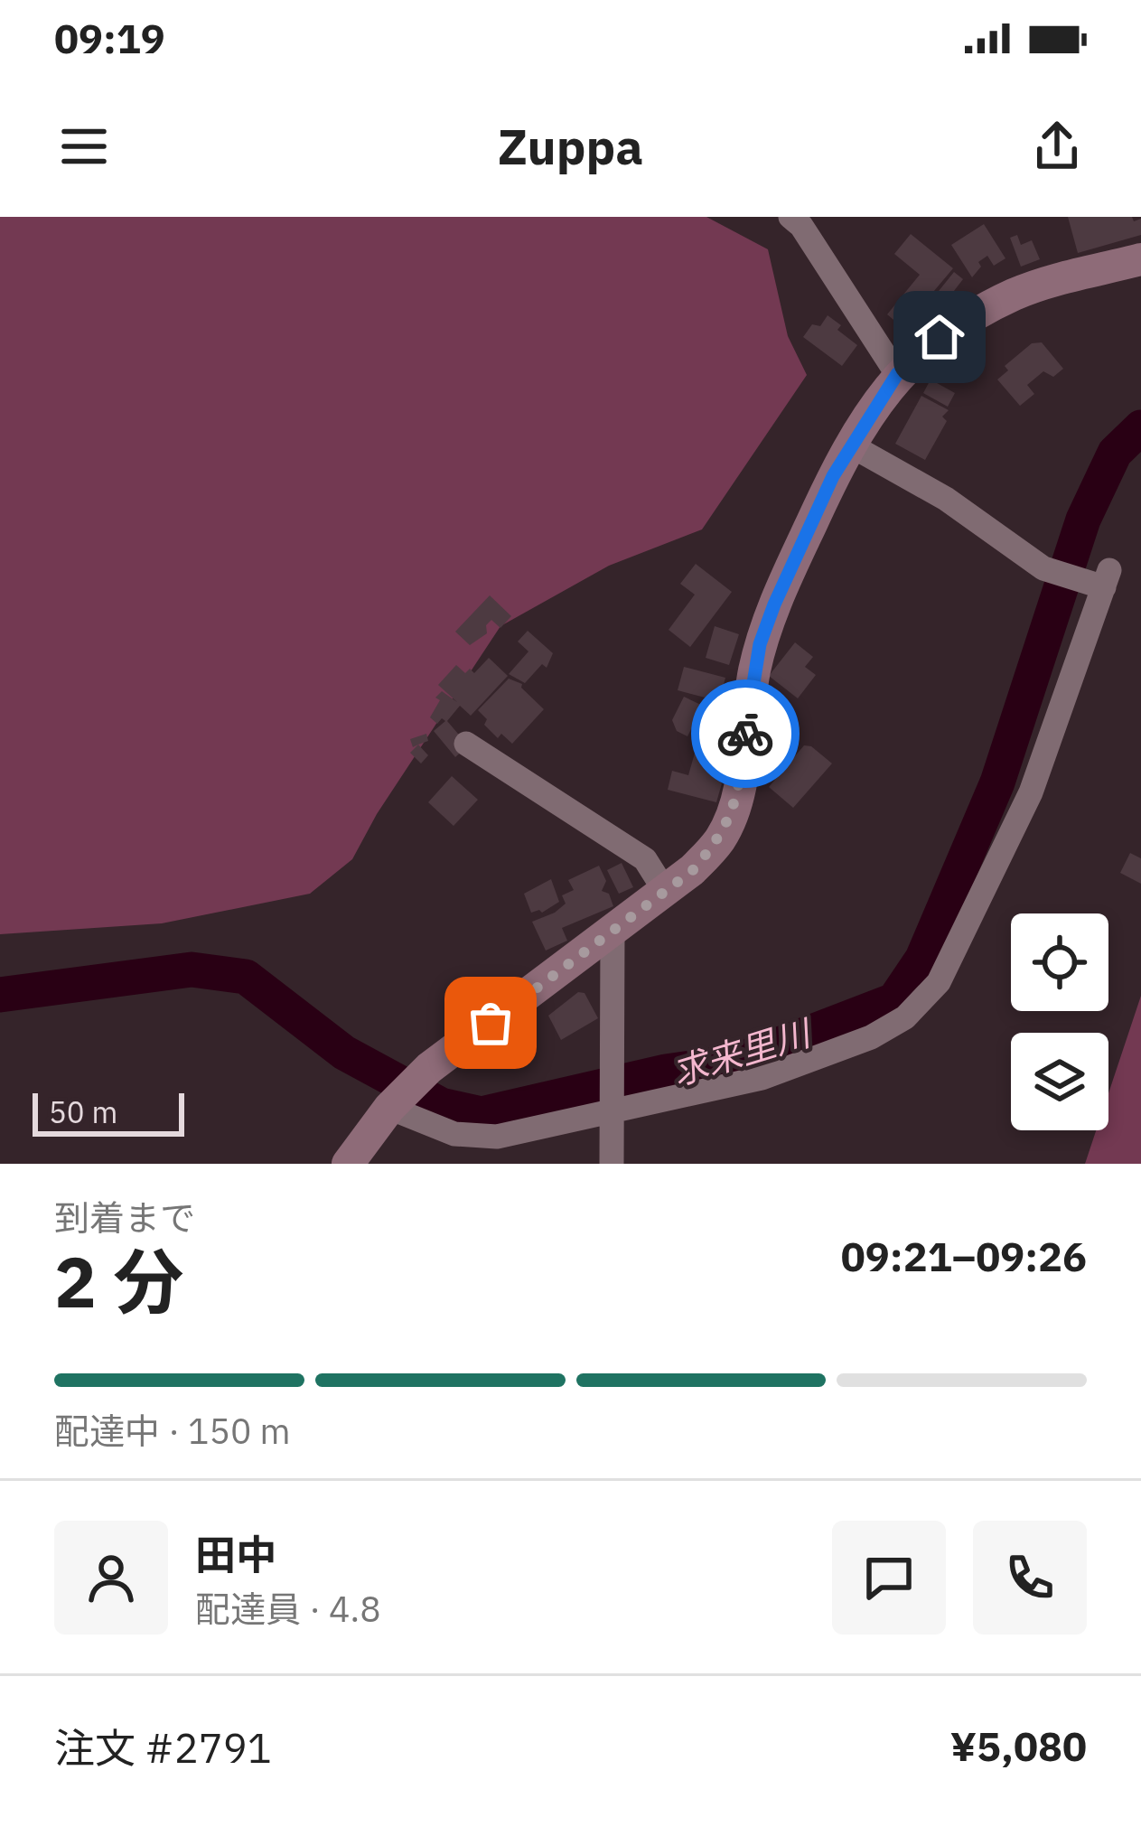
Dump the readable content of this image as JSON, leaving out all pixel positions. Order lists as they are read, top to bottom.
{
  "water": ["求来里川"],
  "scale_bar": "50 m",
  "page": {
    "status": "09:19",
    "header": "Zuppa",
    "scale": "50 m",
    "heading": ["2 分", "到着まで", "09:21–09:26"],
    "panel": [
      "田中",
      "配達員 · 4.8",
      "注文 #2791",
      "¥5,080"
    ],
    "bar": "配達中 · 150 m"
  }
}
